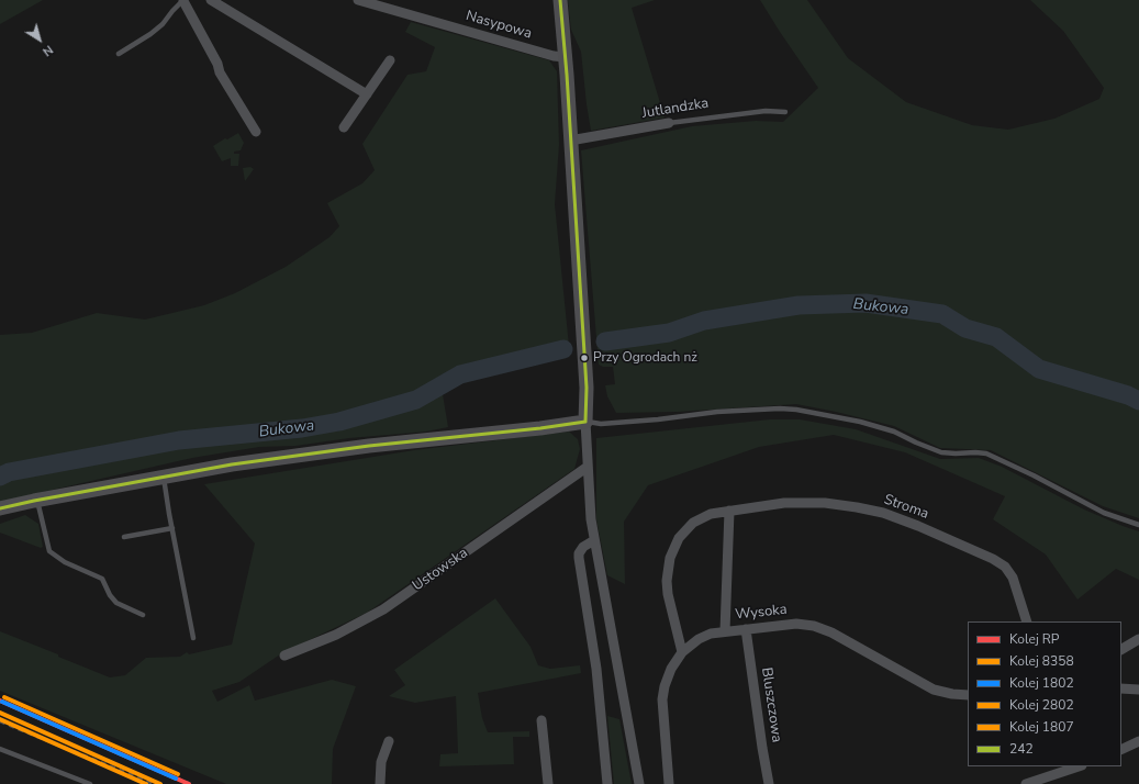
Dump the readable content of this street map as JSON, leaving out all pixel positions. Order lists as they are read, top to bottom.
{
  "streets": {
    "street": [
      "Nasypowa",
      "Jutlandzka",
      "Stroma",
      "Ustowska",
      "Wysoka",
      "Bluszczowa"
    ]
  },
  "crossings": [
    ["Stroma", "Wysoka"],
    ["Wysoka", "Bluszczowa"]
  ],
  "water": ["Bukowa"],
  "places": ["Przy Ogrodach nż"],
  "lines": [
    "transit line 242",
    "rail line 1807",
    "rail line RP",
    "rail line 1802",
    "rail line 8358",
    "rail line 2802"
  ],
  "legend": [
    "Kolej RP",
    "Kolej 8358",
    "Kolej 1802",
    "Kolej 2802",
    "Kolej 1807",
    "242"
  ],
  "north": "bottom right"
}
